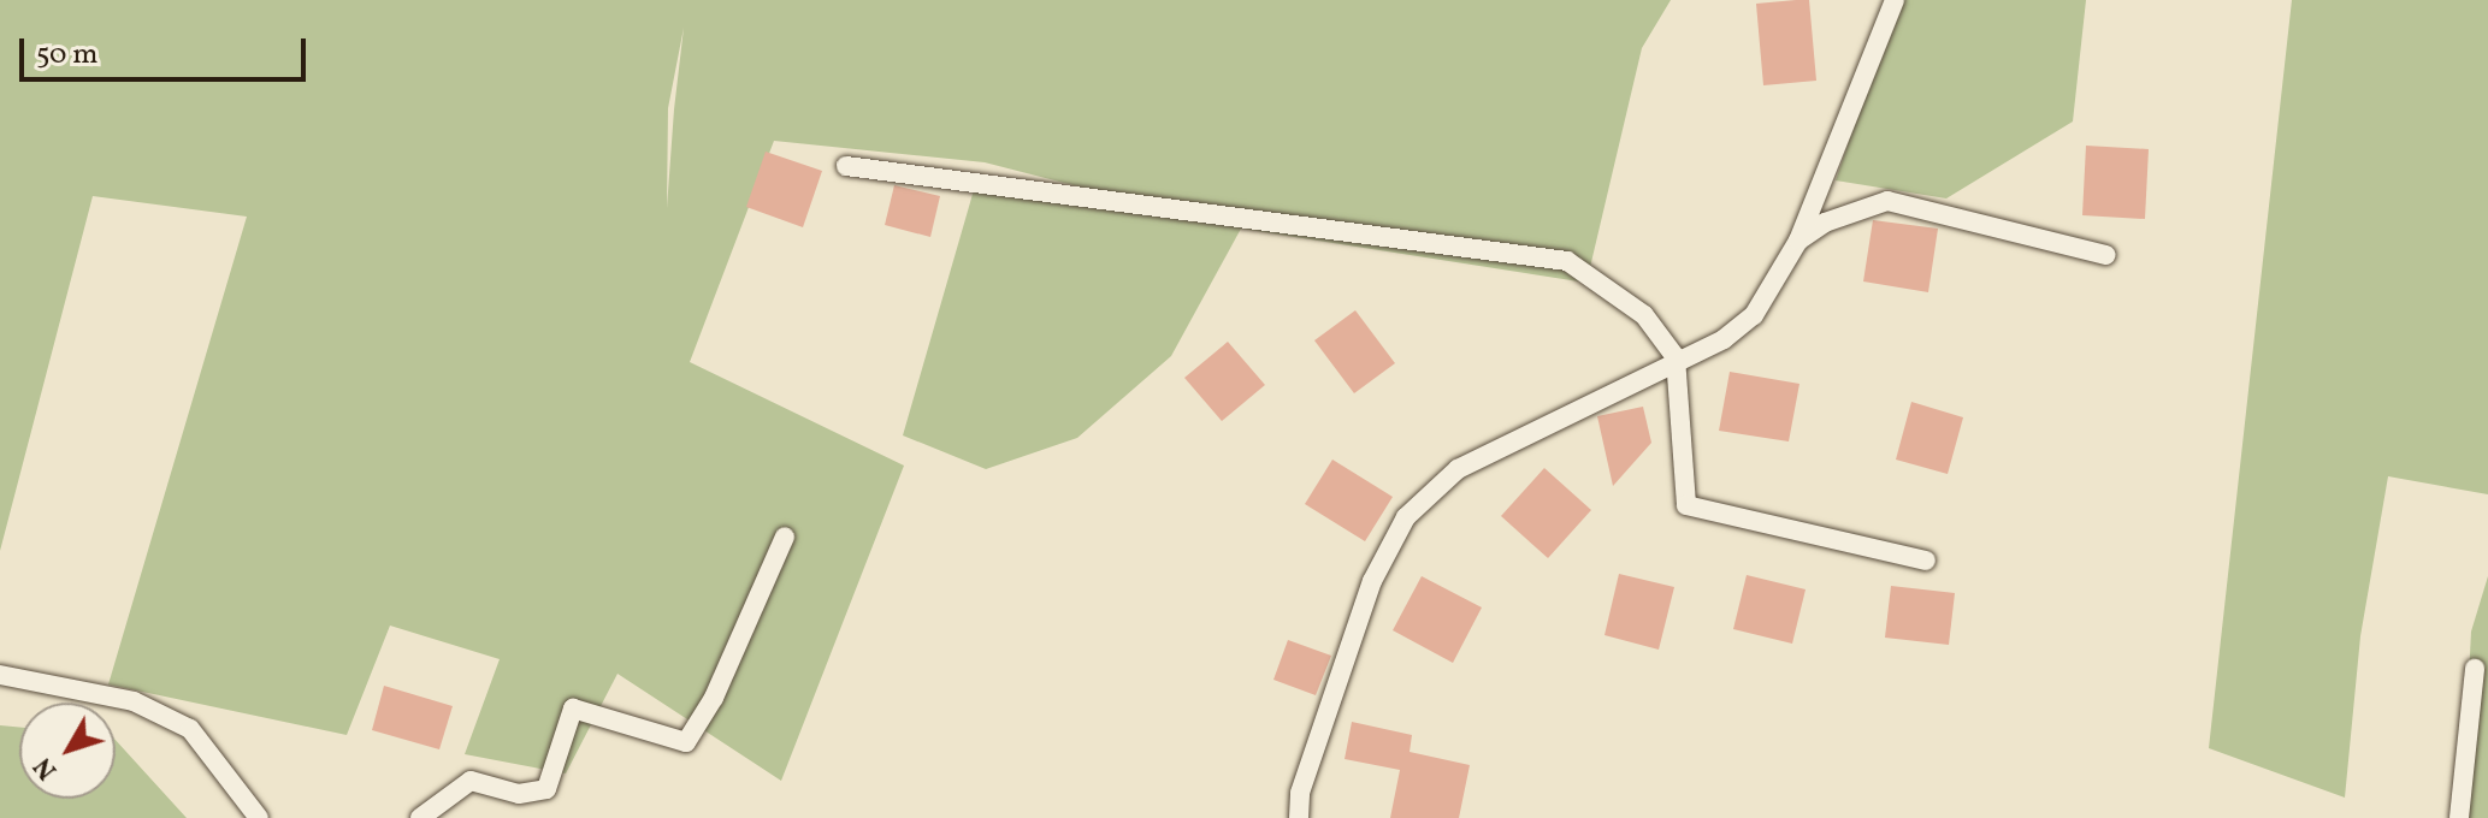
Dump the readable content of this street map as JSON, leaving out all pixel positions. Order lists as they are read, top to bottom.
{
  "scale_bar": "50 m",
  "north": "bottom left"
}
